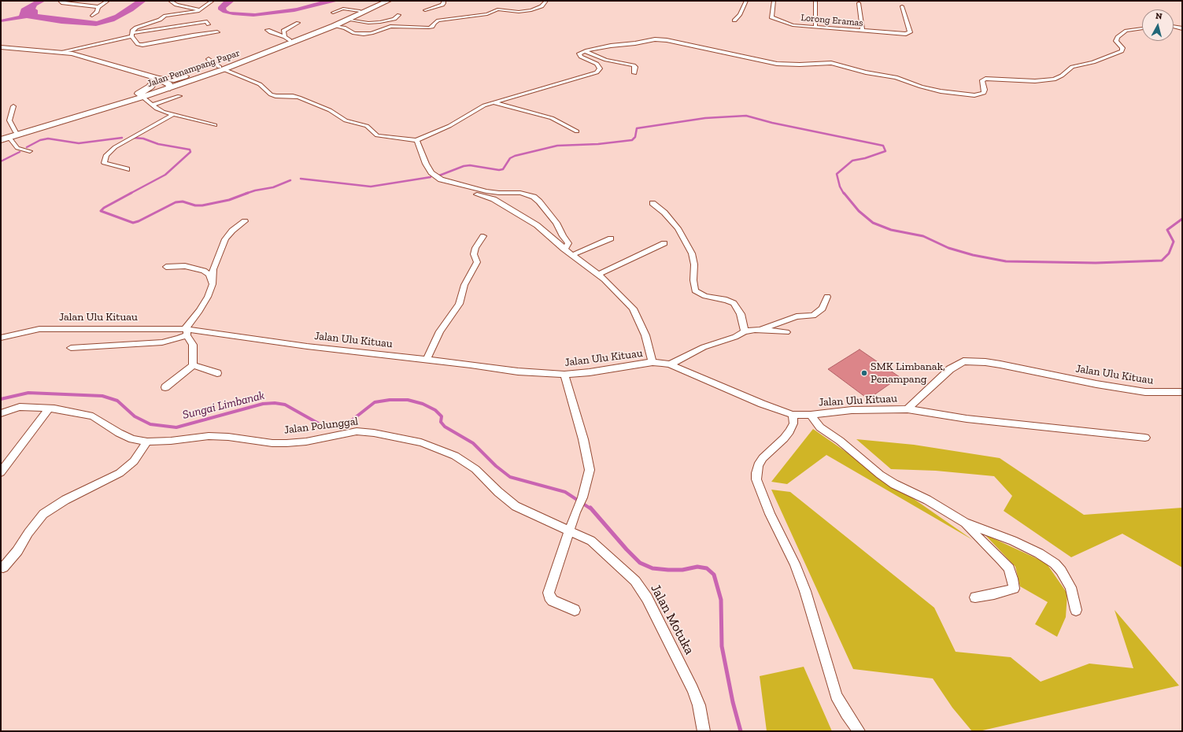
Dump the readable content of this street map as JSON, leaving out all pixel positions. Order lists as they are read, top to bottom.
{
  "streets": {
    "main road": ["Jalan Penampang Papar"],
    "street": [
      "Lorong Eramas",
      "Jalan Ulu Kituau",
      "Jalan Polunggal",
      "Jalan Motuka"
    ]
  },
  "crossings": [
    ["Jalan Polunggal", "Jalan Motuka"]
  ],
  "water": ["Sungai Limbanak"],
  "places": ["SMK Limbanak, Penampang"],
  "north": "top"
}
